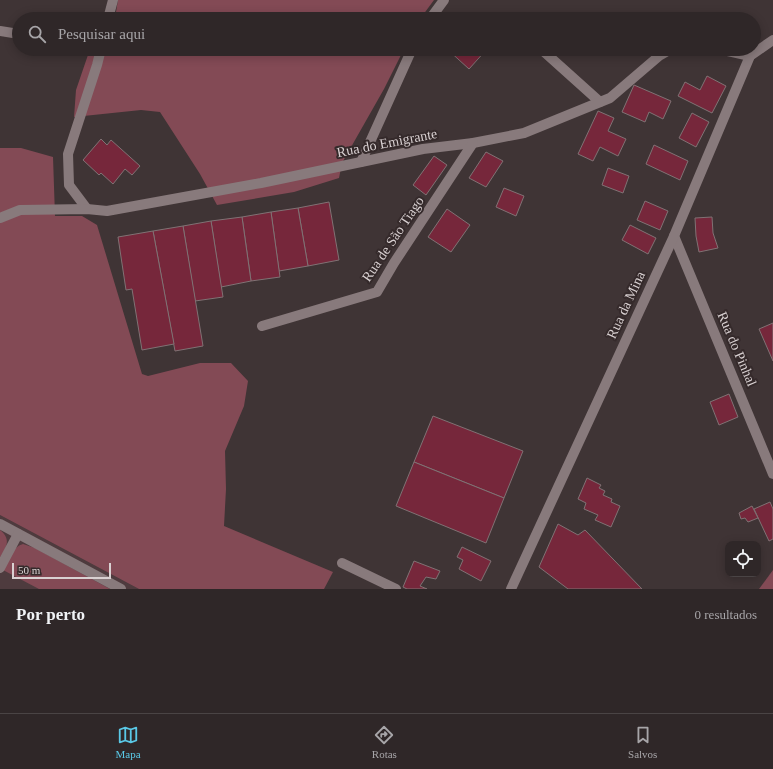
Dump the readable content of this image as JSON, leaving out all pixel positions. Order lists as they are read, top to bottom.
{
  "streets": {
    "street": [
      "Rua do Emigrante",
      "Rua de São Tiago",
      "Rua da Mina",
      "Rua do Pinhal"
    ]
  },
  "crossings": [
    ["Rua do Emigrante", "Rua de São Tiago"],
    ["Rua da Mina", "Rua do Pinhal"]
  ],
  "scale_bar": "50 m",
  "page": {
    "search": "Pesquisar aqui",
    "scale": "50 m",
    "heading": ["Por perto", "0 resultados"],
    "nav": ["Mapa", "Rotas", "Salvos"]
  }
}
